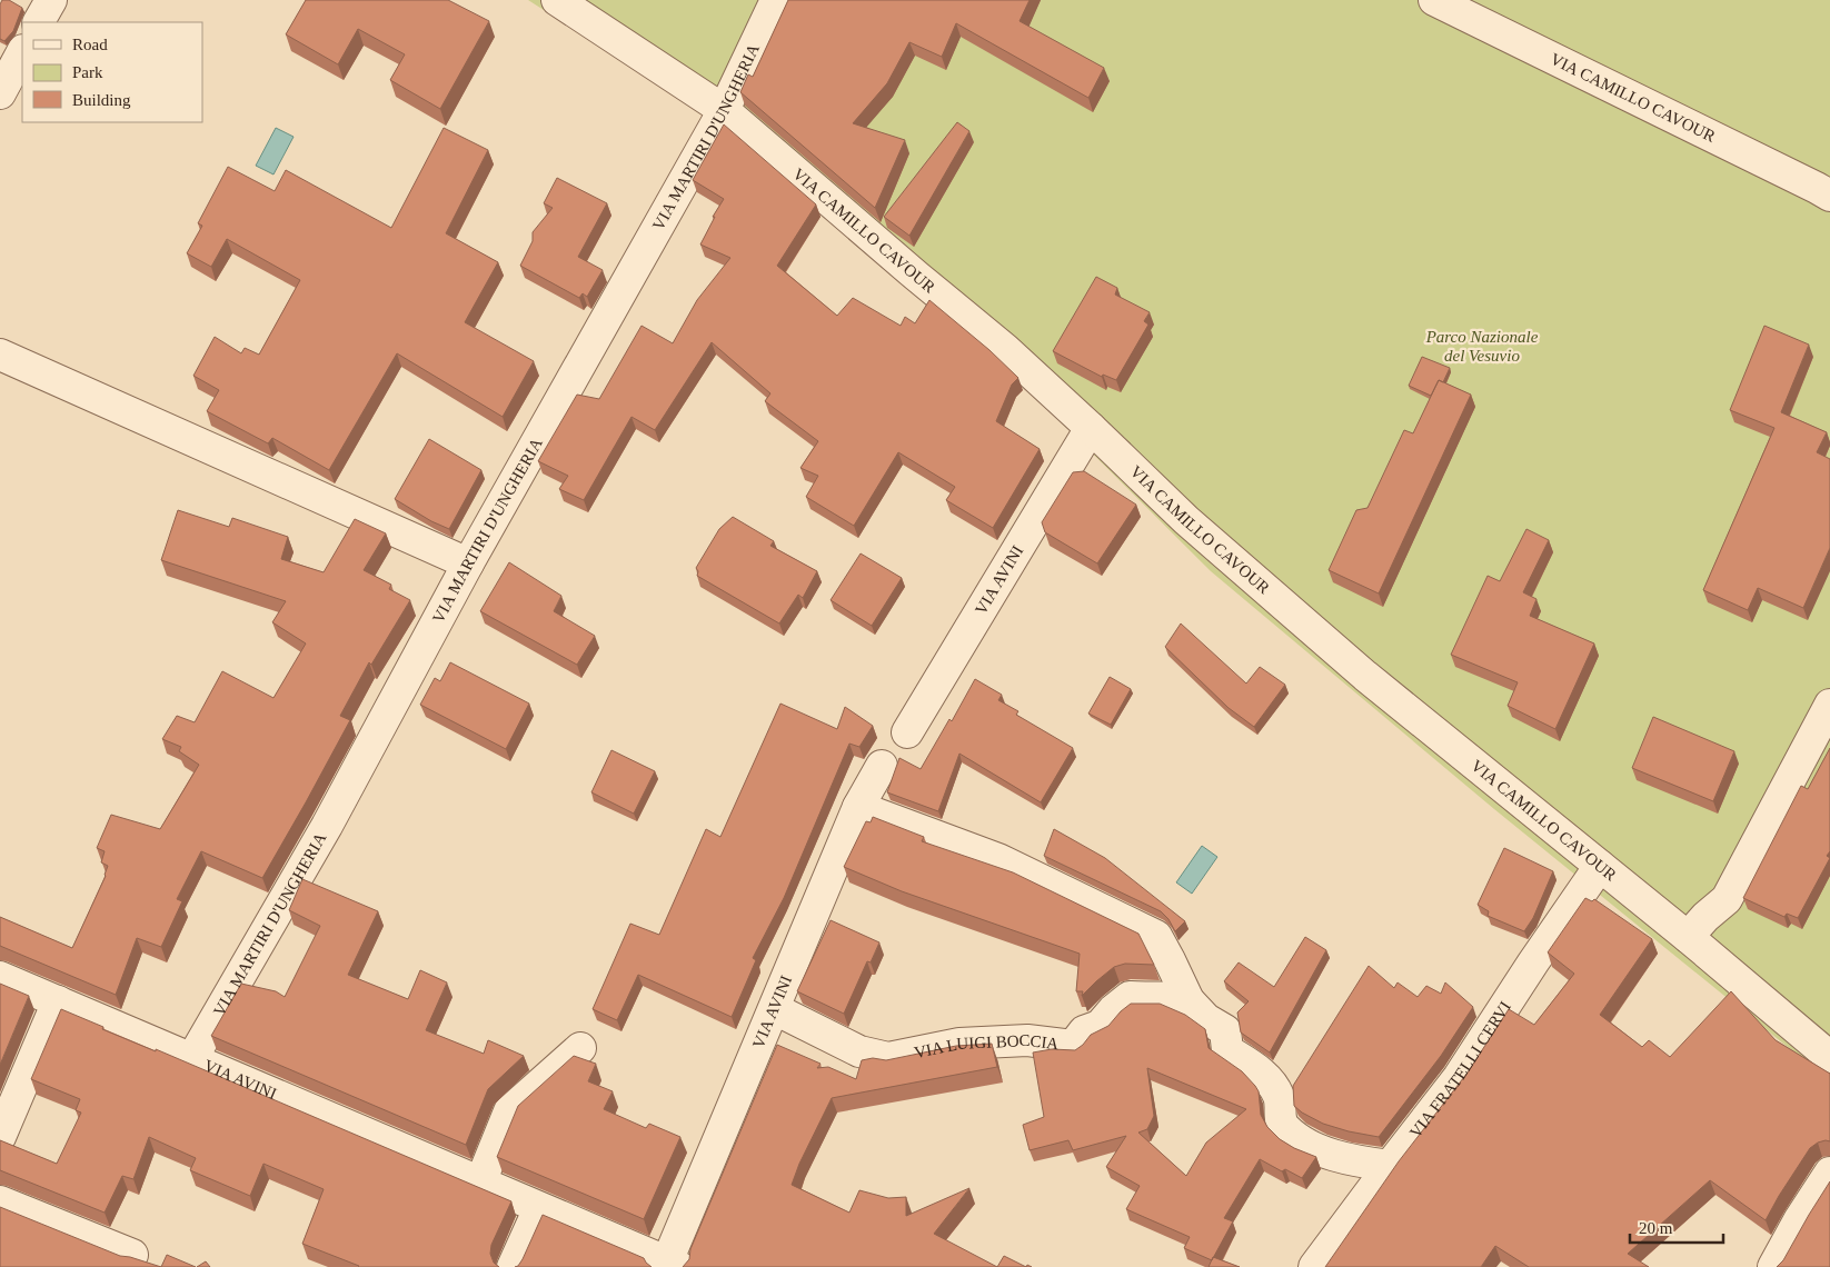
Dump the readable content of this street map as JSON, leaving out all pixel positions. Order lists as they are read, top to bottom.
{
  "streets": {
    "street": [
      "VIA CAMILLO CAVOUR",
      "VIA MARTIRI D'UNGHERIA",
      "VIA AVINI",
      "VIA LUIGI BOCCIA",
      "VIA FRATELLI CERVI"
    ]
  },
  "crossings": [
    ["VIA CAMILLO CAVOUR", "VIA MARTIRI D'UNGHERIA"],
    ["VIA CAMILLO CAVOUR", "VIA AVINI"],
    ["VIA CAMILLO CAVOUR", "VIA FRATELLI CERVI"],
    ["VIA MARTIRI D'UNGHERIA", "VIA AVINI"],
    ["VIA AVINI", "VIA LUIGI BOCCIA"]
  ],
  "parks": ["Parco Nazionale del Vesuvio"],
  "legend": ["Road", "Park", "Building"],
  "scale_bar": "20 m"
}
